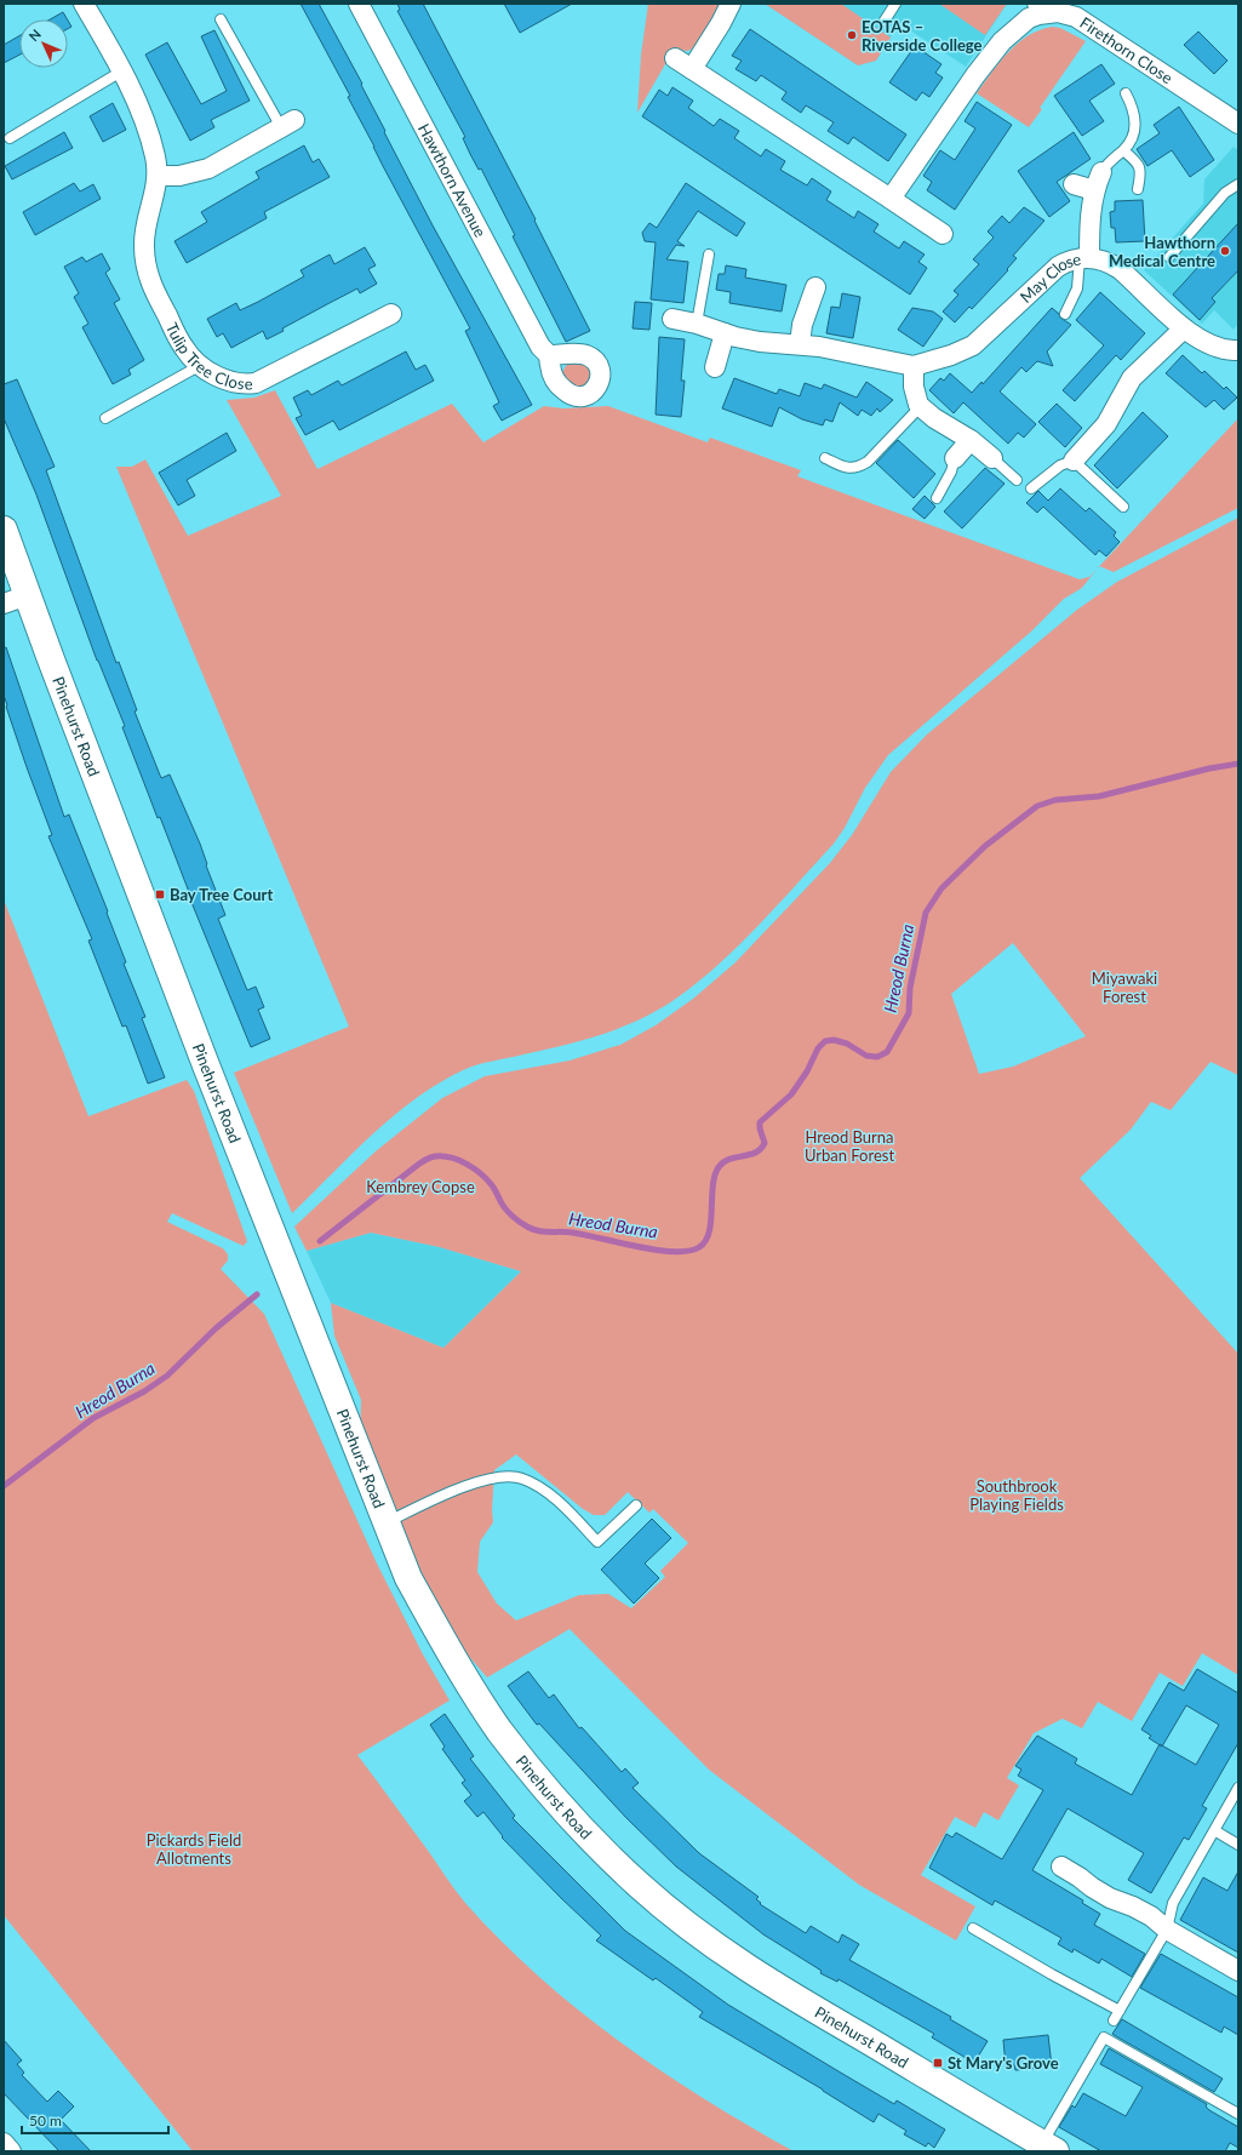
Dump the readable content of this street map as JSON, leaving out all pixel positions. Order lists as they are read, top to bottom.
{
  "streets": {
    "street": [
      "Firethorn Close",
      "Hawthorn Avenue",
      "May Close",
      "Tulip Tree Close",
      "Pinehurst Road"
    ]
  },
  "water": ["Hreod Burna"],
  "parks": [
    "Miyawaki Forest",
    "Hreod Burna Urban Forest",
    "Kembrey Copse",
    "Southbrook Playing Fields",
    "Pickards Field Allotments"
  ],
  "places": {
    "other": ["EOTAS – Riverside College", "Hawthorn Medical Centre"],
    "transit": ["Bay Tree Court", "St Mary's Grove"]
  },
  "scale_bar": "50 m",
  "north": "top left"
}
